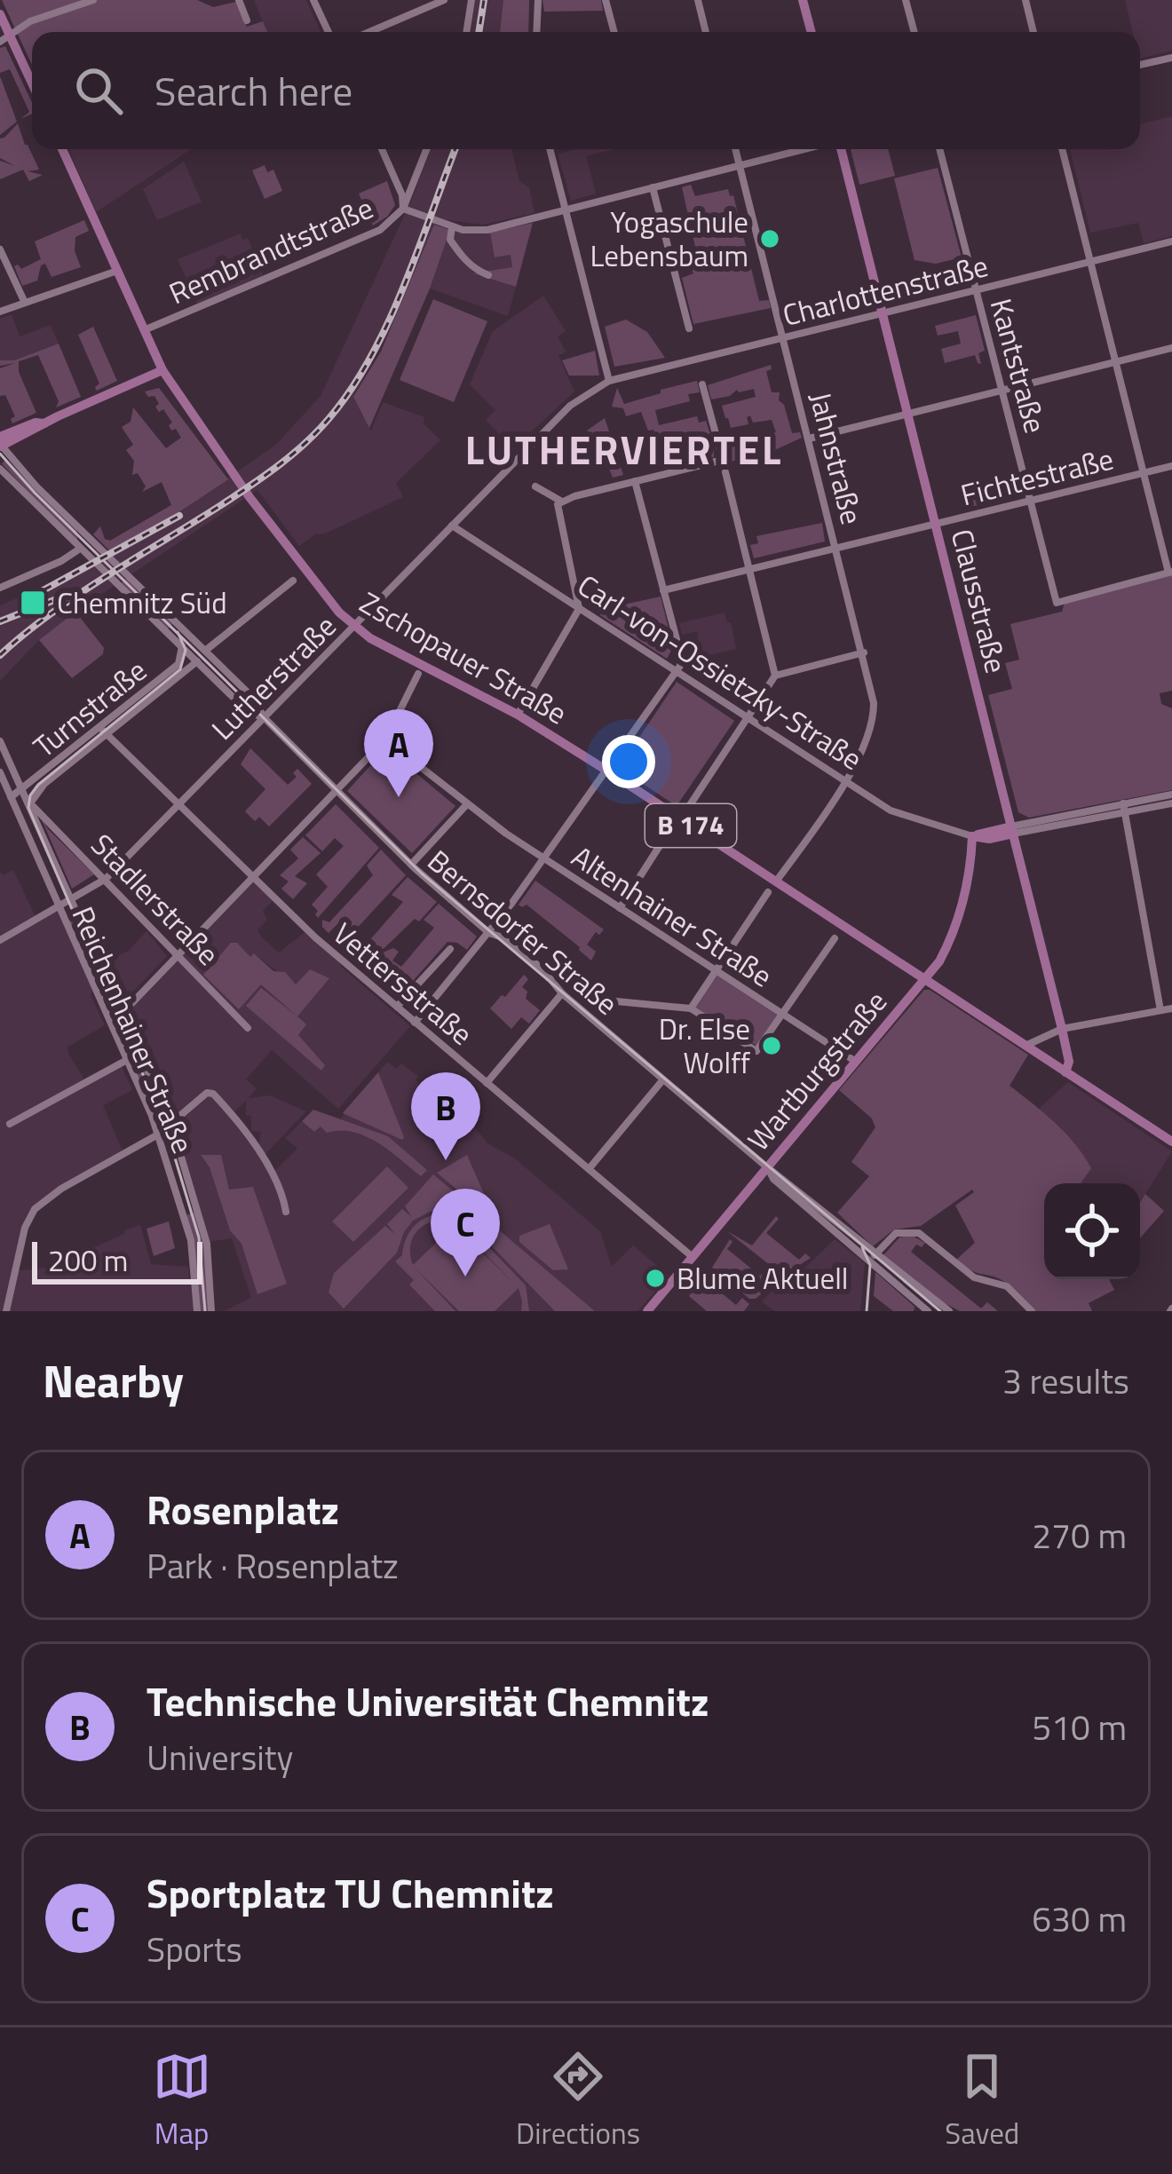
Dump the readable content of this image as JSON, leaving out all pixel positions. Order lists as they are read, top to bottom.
{
  "streets": {
    "main road": [
      "Clausstraße",
      "Zschopauer Straße",
      "Carl-von-Ossietzky-Straße",
      "B 174",
      "Wartburgstraße"
    ],
    "street": [
      "Rembrandtstraße",
      "Charlottenstraße",
      "Kantstraße",
      "Jahnstraße",
      "Fichtestraße",
      "Lutherstraße",
      "Turnstraße",
      "Stadlerstraße",
      "Altenhainer Straße",
      "Bernsdorfer Straße",
      "Vettersstraße",
      "Reichenhainer Straße"
    ]
  },
  "crossings": [
    ["Rembrandtstraße", "Zschopauer Straße"],
    ["Charlottenstraße", "Kantstraße"],
    ["Charlottenstraße", "Jahnstraße"],
    ["Charlottenstraße", "Clausstraße"],
    ["Charlottenstraße", "Lutherstraße"],
    ["Kantstraße", "Fichtestraße"],
    ["Jahnstraße", "Fichtestraße"],
    ["Jahnstraße", "Zschopauer Straße"],
    ["Jahnstraße", "Carl-von-Ossietzky-Straße"],
    ["Fichtestraße", "Clausstraße"],
    ["Clausstraße", "Zschopauer Straße"],
    ["Clausstraße", "Carl-von-Ossietzky-Straße"],
    ["Zschopauer Straße", "Lutherstraße"],
    ["Zschopauer Straße", "Wartburgstraße"],
    ["Carl-von-Ossietzky-Straße", "Lutherstraße"],
    ["Carl-von-Ossietzky-Straße", "Wartburgstraße"],
    ["Lutherstraße", "Stadlerstraße"],
    ["Lutherstraße", "Bernsdorfer Straße"],
    ["Lutherstraße", "Vettersstraße"],
    ["Lutherstraße", "Reichenhainer Straße"],
    ["Turnstraße", "Stadlerstraße"],
    ["Turnstraße", "Bernsdorfer Straße"],
    ["Turnstraße", "Vettersstraße"],
    ["Turnstraße", "Reichenhainer Straße"],
    ["Stadlerstraße", "Reichenhainer Straße"],
    ["Altenhainer Straße", "Wartburgstraße"],
    ["Bernsdorfer Straße", "Wartburgstraße"],
    ["Vettersstraße", "Wartburgstraße"]
  ],
  "districts": ["LUTHERVIERTEL"],
  "places": {
    "other": ["Yogaschule Lebensbaum", "Dr. Else Wolff", "Blume Aktuell"],
    "transit": ["Chemnitz Süd"]
  },
  "scale_bar": "200 m",
  "page": {
    "search": "Search here",
    "pins": ["A", "B", "C"],
    "scale": "200 m",
    "heading": ["Nearby", "3 results"],
    "list": [
      {
        "mark": "A",
        "name": "Rosenplatz",
        "note": "Park · Rosenplatz",
        "value": "270 m"
      },
      {
        "mark": "B",
        "name": "Technische Universität Chemnitz",
        "note": "University",
        "value": "510 m"
      },
      {
        "mark": "C",
        "name": "Sportplatz TU Chemnitz",
        "note": "Sports",
        "value": "630 m"
      }
    ],
    "nav": ["Map", "Directions", "Saved"]
  }
}
